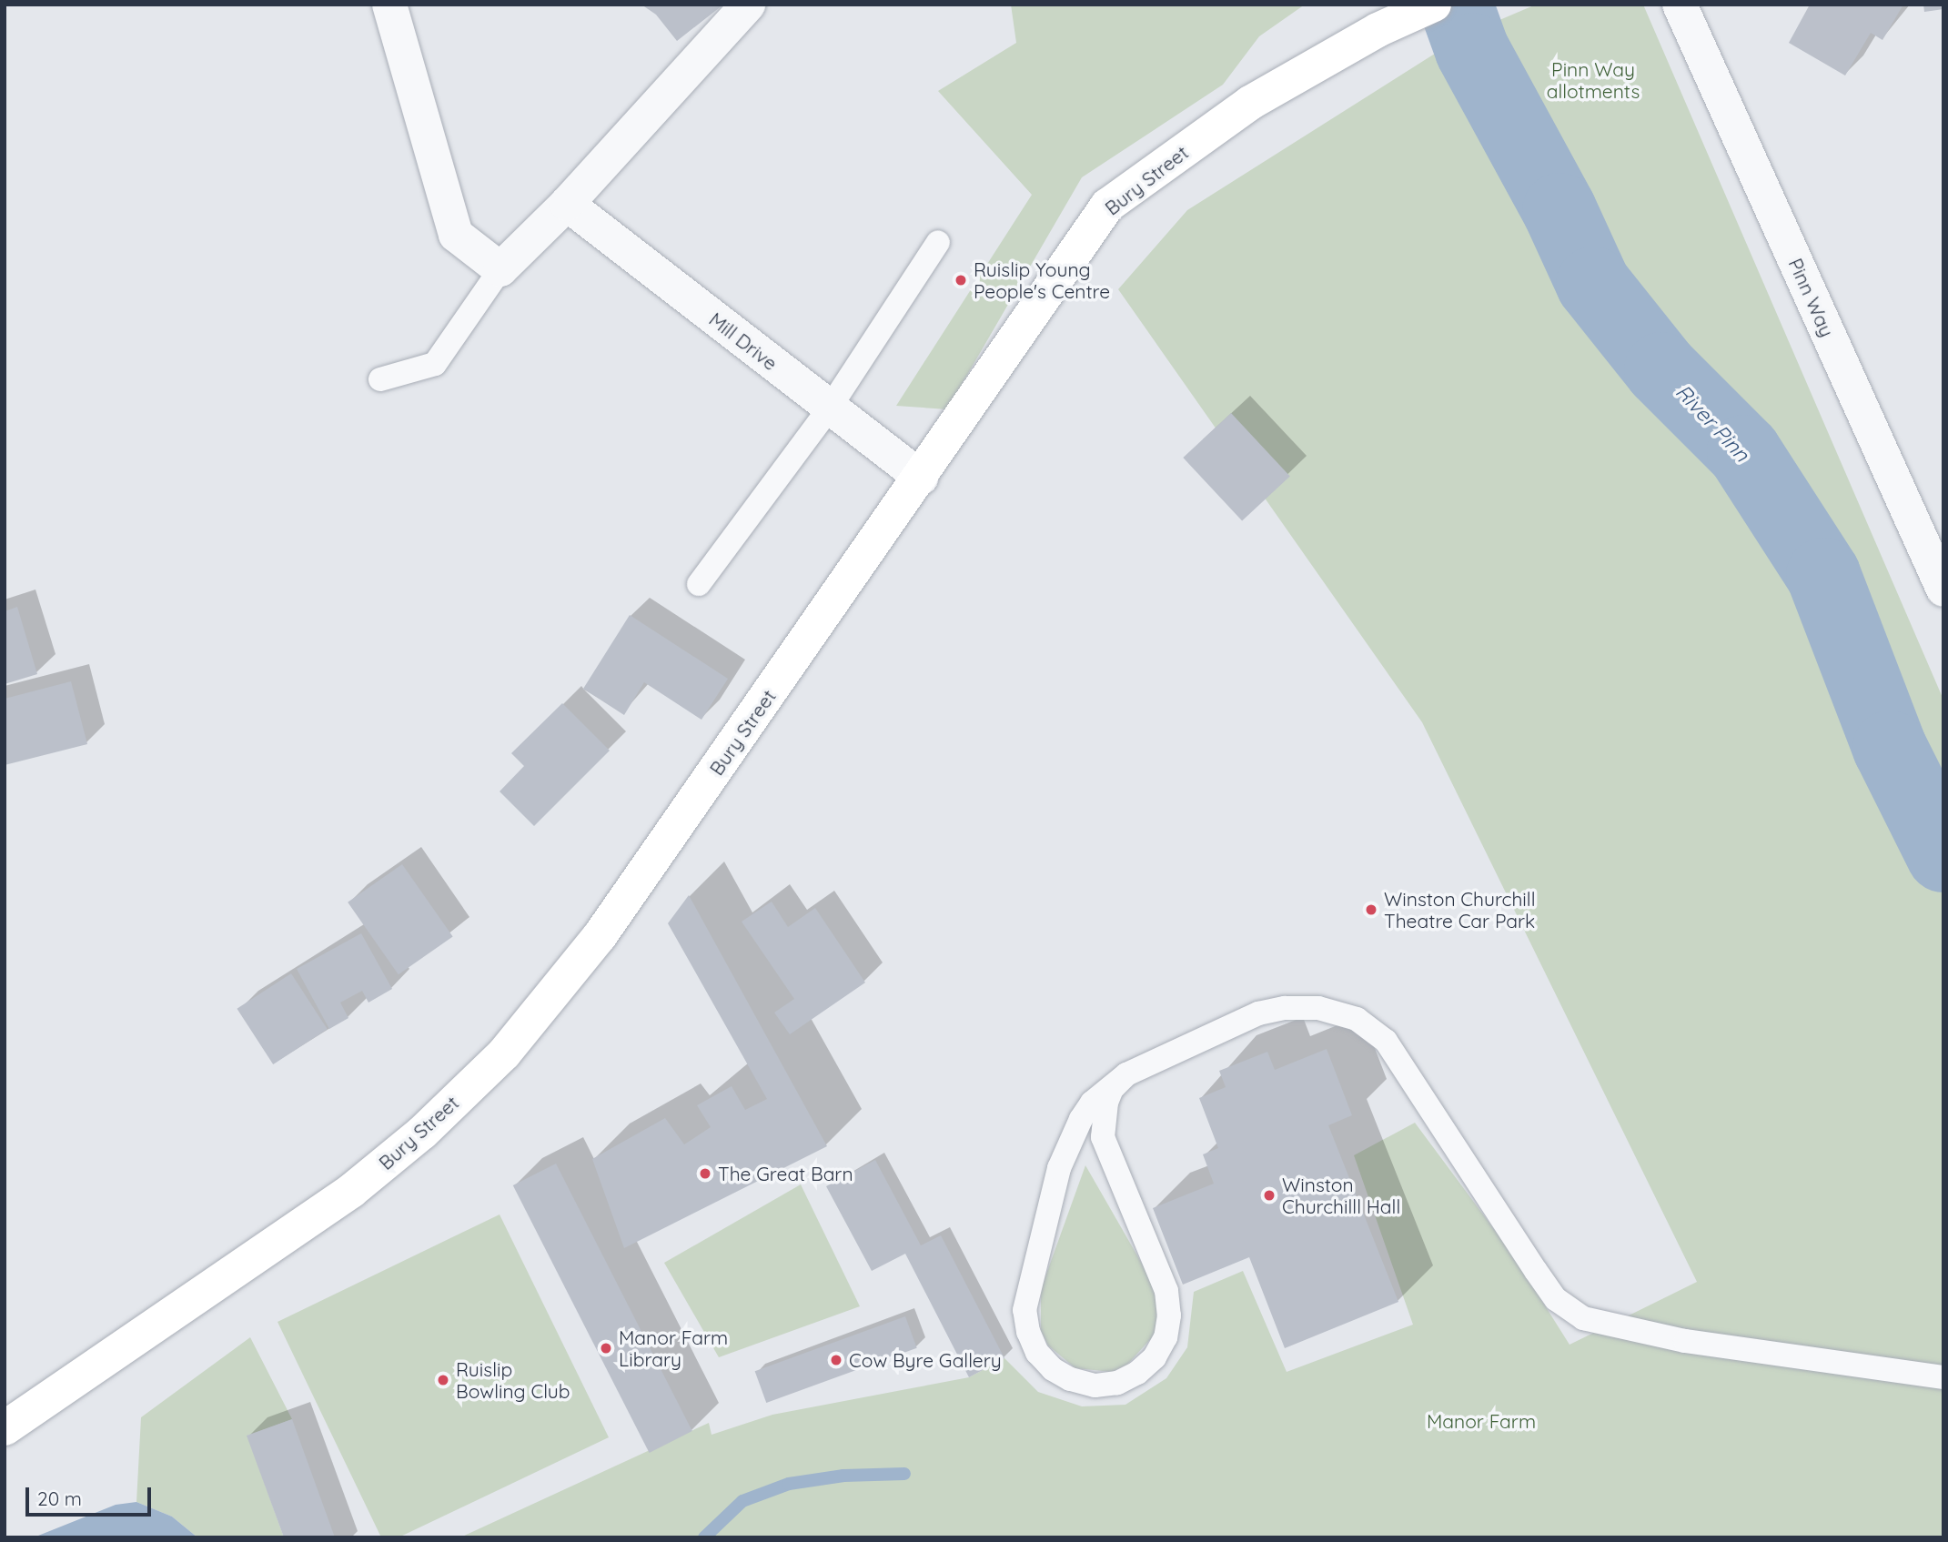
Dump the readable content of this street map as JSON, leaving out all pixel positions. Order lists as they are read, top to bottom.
{
  "streets": {
    "main road": ["Bury Street"],
    "street": ["Pinn Way", "Mill Drive"]
  },
  "crossings": [
    ["Bury Street", "Mill Drive"]
  ],
  "water": ["River Pinn"],
  "parks": ["Pinn Way allotments", "Manor Farm"],
  "places": [
    "Ruislip Young People's Centre",
    "Winston Churchill Theatre Car Park",
    "The Great Barn",
    "Winston Churchilll Hall",
    "Manor Farm Library",
    "Cow Byre Gallery",
    "Ruislip Bowling Club"
  ],
  "scale_bar": "20 m"
}
